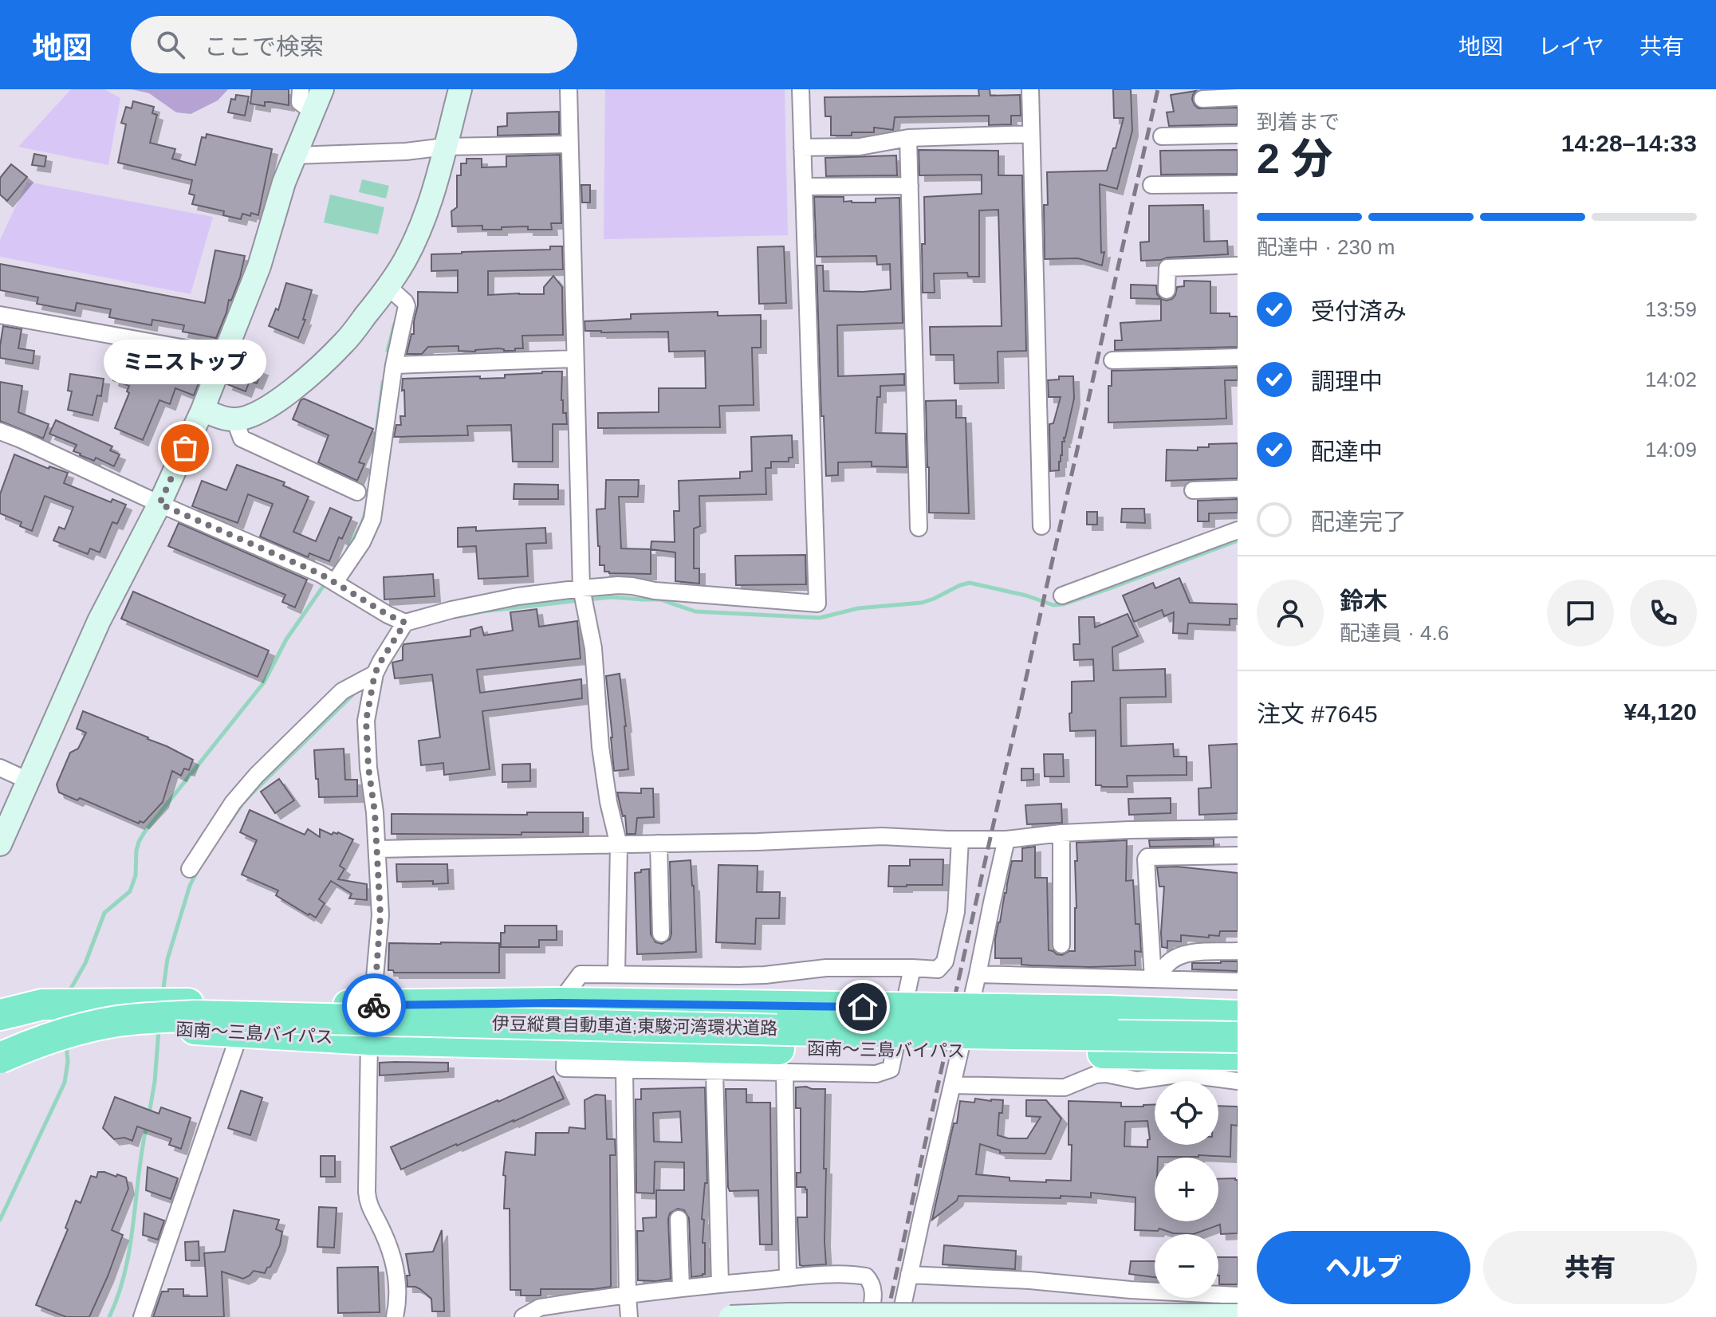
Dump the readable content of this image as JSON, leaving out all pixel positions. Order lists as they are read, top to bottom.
{
  "streets": {
    "highway": ["伊豆縦貫自動車道;東駿河湾環状道路", "函南～三島バイパス"]
  },
  "places": ["ミニストップ"],
  "page": {
    "header": "地図",
    "search": "ここで検索",
    "nav": ["地図", "レイヤ", "共有"],
    "heading": ["2 分", "到着まで", "14:28–14:33"],
    "panel": [
      "鈴木",
      "配達員 · 4.6",
      "注文 #7645",
      "¥4,120"
    ],
    "bar": "配達中 · 230 m",
    "list": [
      ["受付済み", "13:59"],
      ["調理中", "14:02"],
      ["配達中", "14:09"],
      "配達完了"
    ],
    "bubble": "ミニストップ",
    "map_buttons": ["+", "−"],
    "buttons": ["ヘルプ", "共有"]
  }
}
